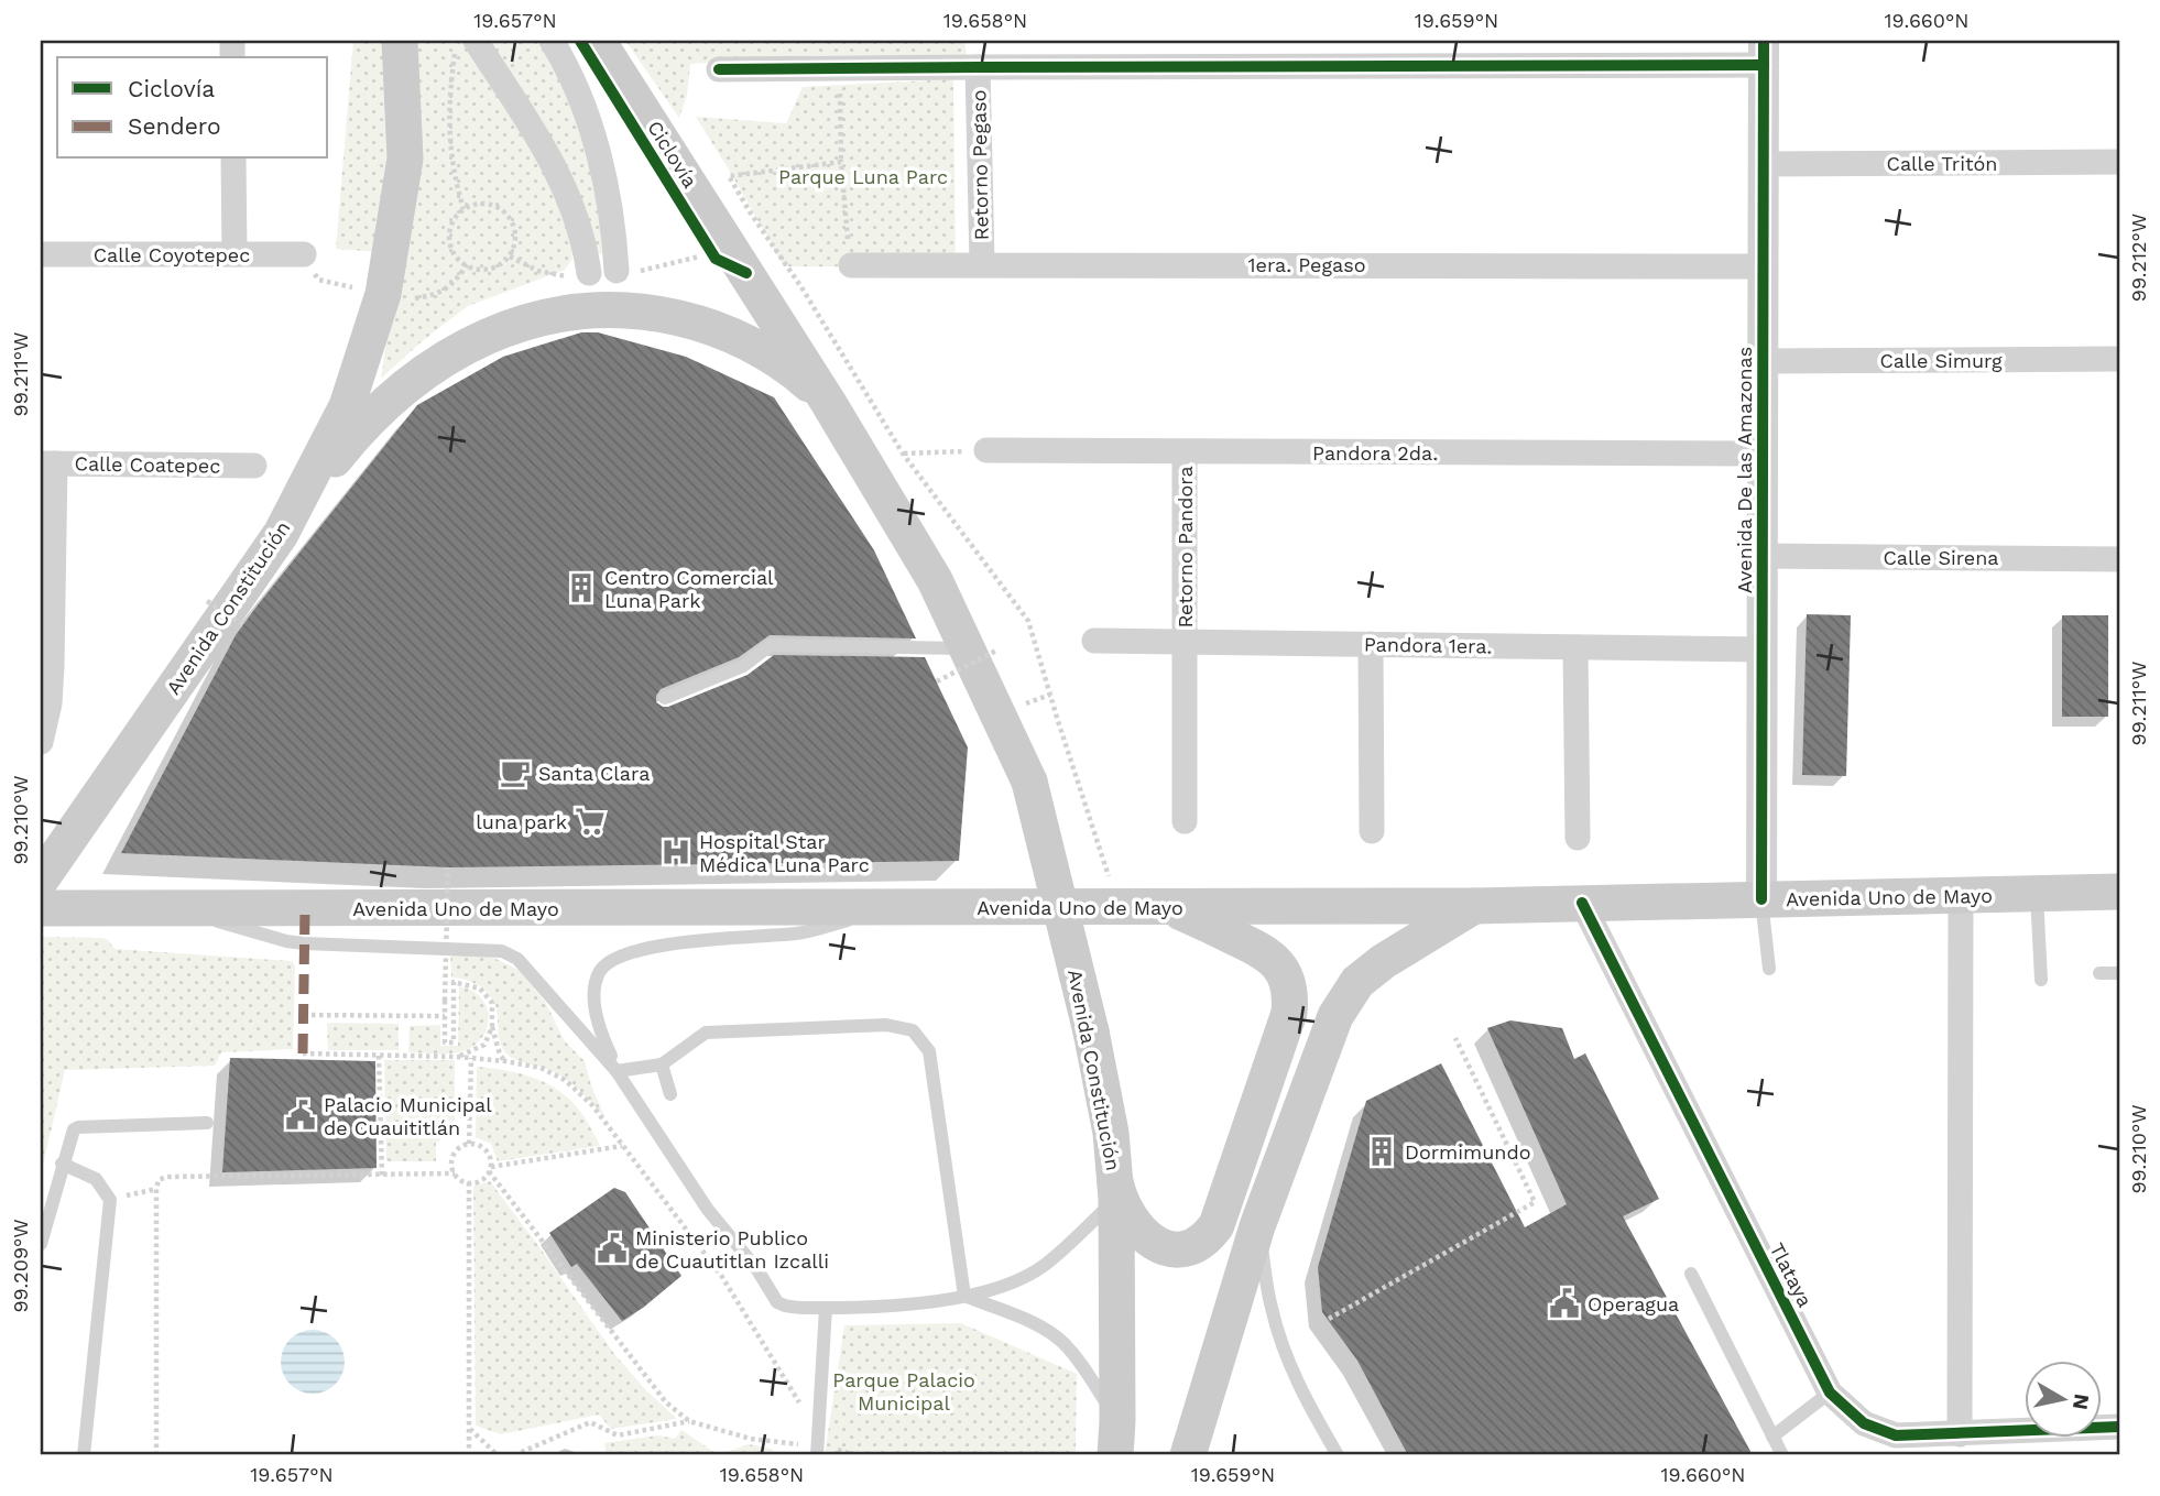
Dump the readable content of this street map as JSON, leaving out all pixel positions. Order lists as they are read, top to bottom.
{
  "streets": {
    "main road": ["Avenida Constitución", "Avenida Uno de Mayo"],
    "street": [
      "Calle Tritón",
      "Retorno Pegaso",
      "Calle Coyotepec",
      "1era. Pegaso",
      "Calle Simurg",
      "Pandora 2da.",
      "Calle Coatepec",
      "Avenida De las Amazonas",
      "Retorno Pandora",
      "Calle Sirena",
      "Pandora 1era.",
      "Tlataya"
    ],
    "cycle path": ["Ciclovía"]
  },
  "crossings": [
    ["Calle Tritón", "Avenida De las Amazonas"],
    ["Retorno Pegaso", "1era. Pegaso"],
    ["1era. Pegaso", "Avenida De las Amazonas"],
    ["Calle Simurg", "Avenida De las Amazonas"],
    ["Pandora 2da.", "Avenida De las Amazonas"],
    ["Pandora 2da.", "Retorno Pandora"],
    ["Avenida De las Amazonas", "Calle Sirena"],
    ["Avenida De las Amazonas", "Pandora 1era."],
    ["Avenida De las Amazonas", "Avenida Uno de Mayo"],
    ["Retorno Pandora", "Pandora 1era."],
    ["Avenida Uno de Mayo", "Tlataya"]
  ],
  "parks": ["Parque Luna Parc", "Parque Palacio Municipal"],
  "places": {
    "building": ["Centro Comercial Luna Park", "Dormimundo"],
    "cafe": ["Santa Clara"],
    "supermarket": ["luna park"],
    "hospital": ["Hospital Star Médica Luna Parc"],
    "public building": ["Palacio Municipal de Cuauititlán", "Ministerio Publico de Cuautitlan Izcalli", "Operagua"]
  },
  "legend": ["Ciclovía", "Sendero"],
  "north": "right",
  "coordinates": [
    "19.657°N",
    "19.658°N",
    "19.659°N",
    "19.660°N",
    "99.212°W",
    "99.211°W",
    "99.210°W",
    "99.209°W"
  ]
}
